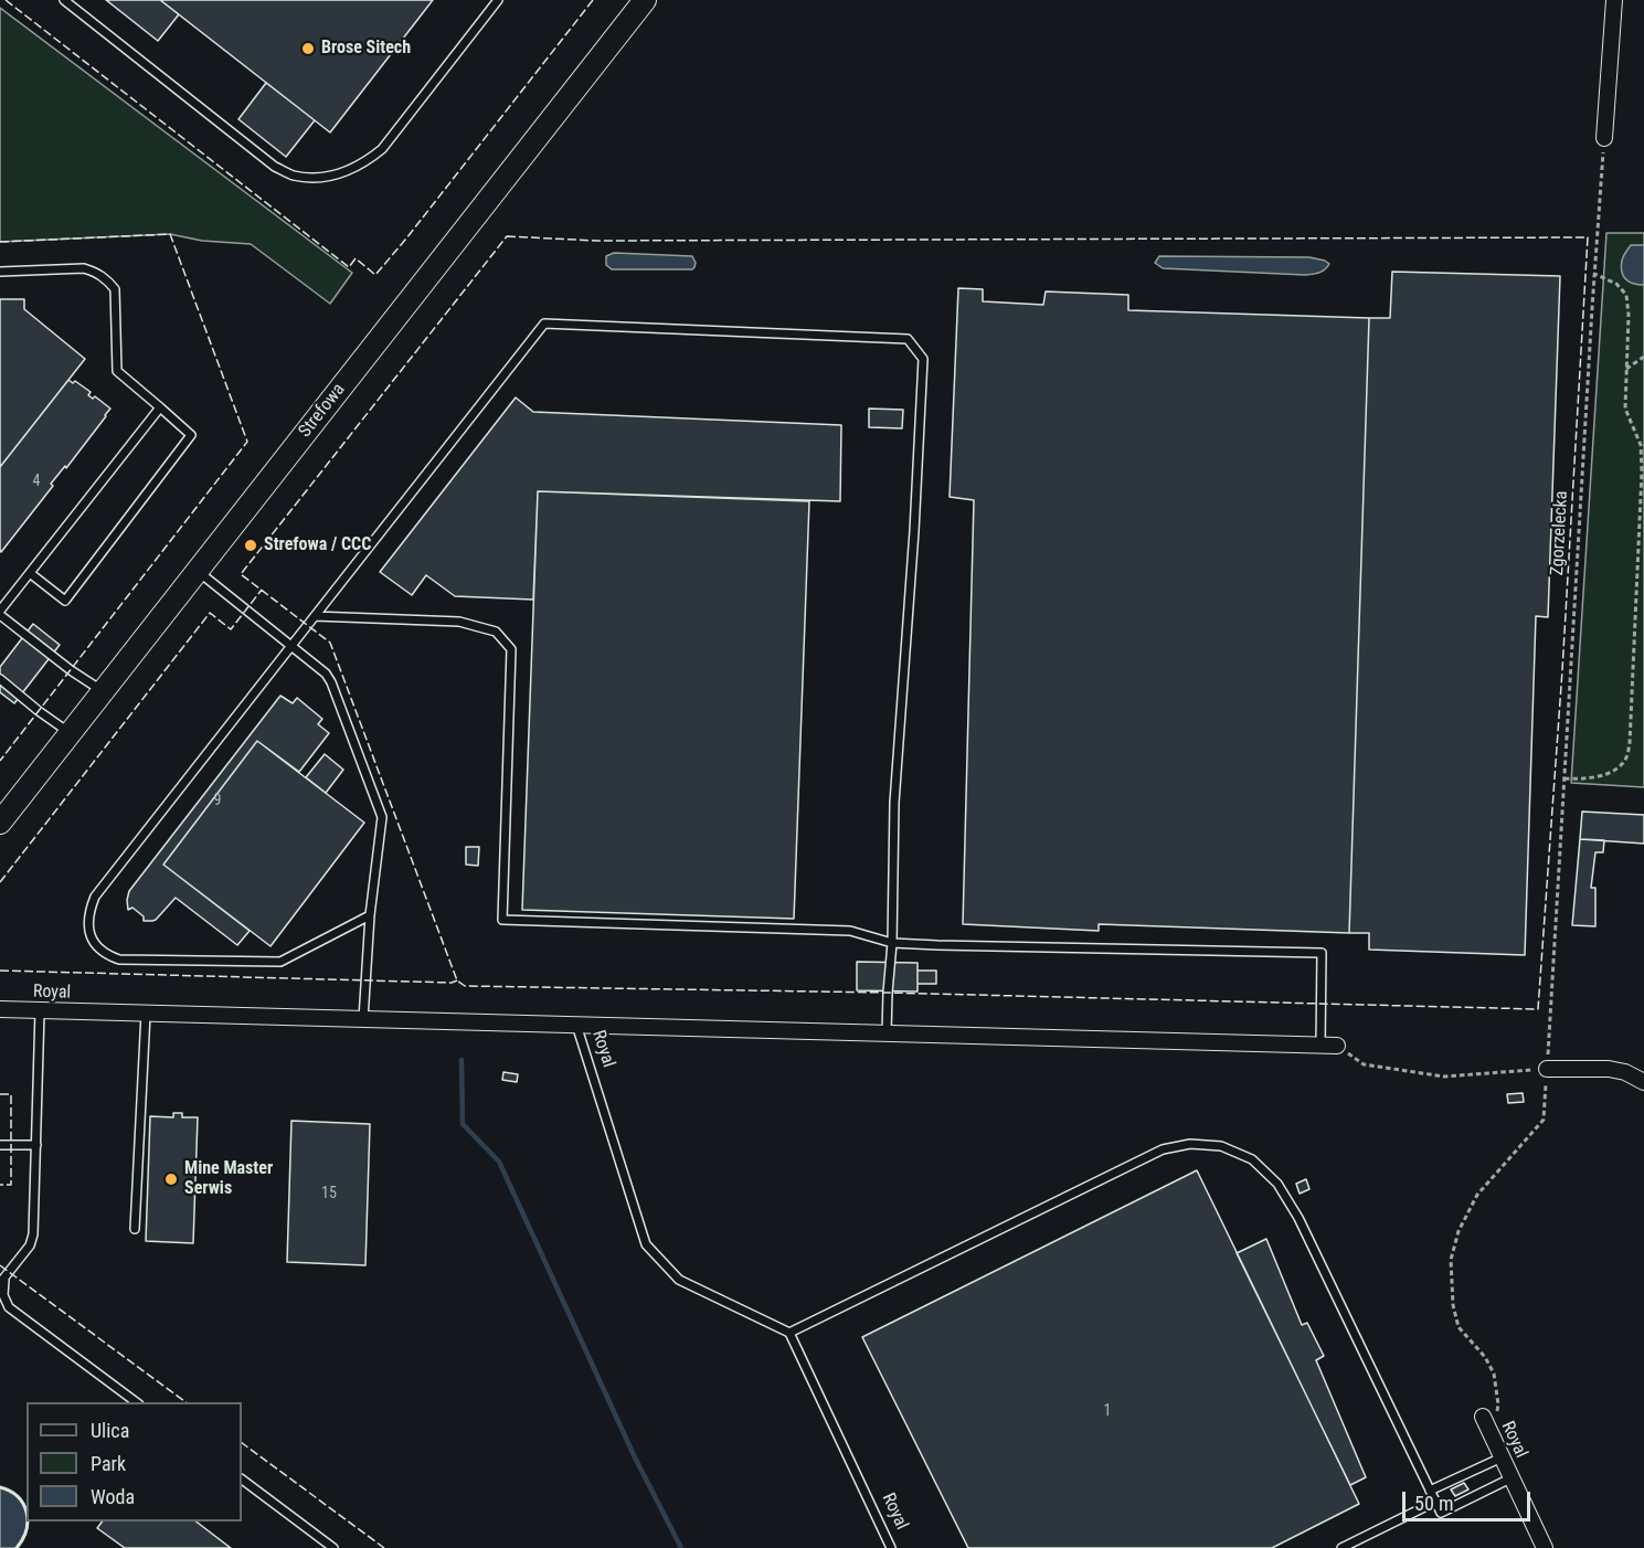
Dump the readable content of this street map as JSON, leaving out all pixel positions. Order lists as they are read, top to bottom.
{
  "streets": {
    "street": ["Strefowa", "Royal"],
    "path": ["Zgorzelecka"]
  },
  "crossings": [
    ["Zgorzelecka", "Royal"]
  ],
  "places": ["Brose Sitech", "Strefowa / CCC", "Mine Master Serwis"],
  "house_numbers": [
    "4",
    "9",
    "15",
    "1"
  ],
  "legend": ["Ulica", "Park", "Woda"],
  "scale_bar": "50 m"
}
